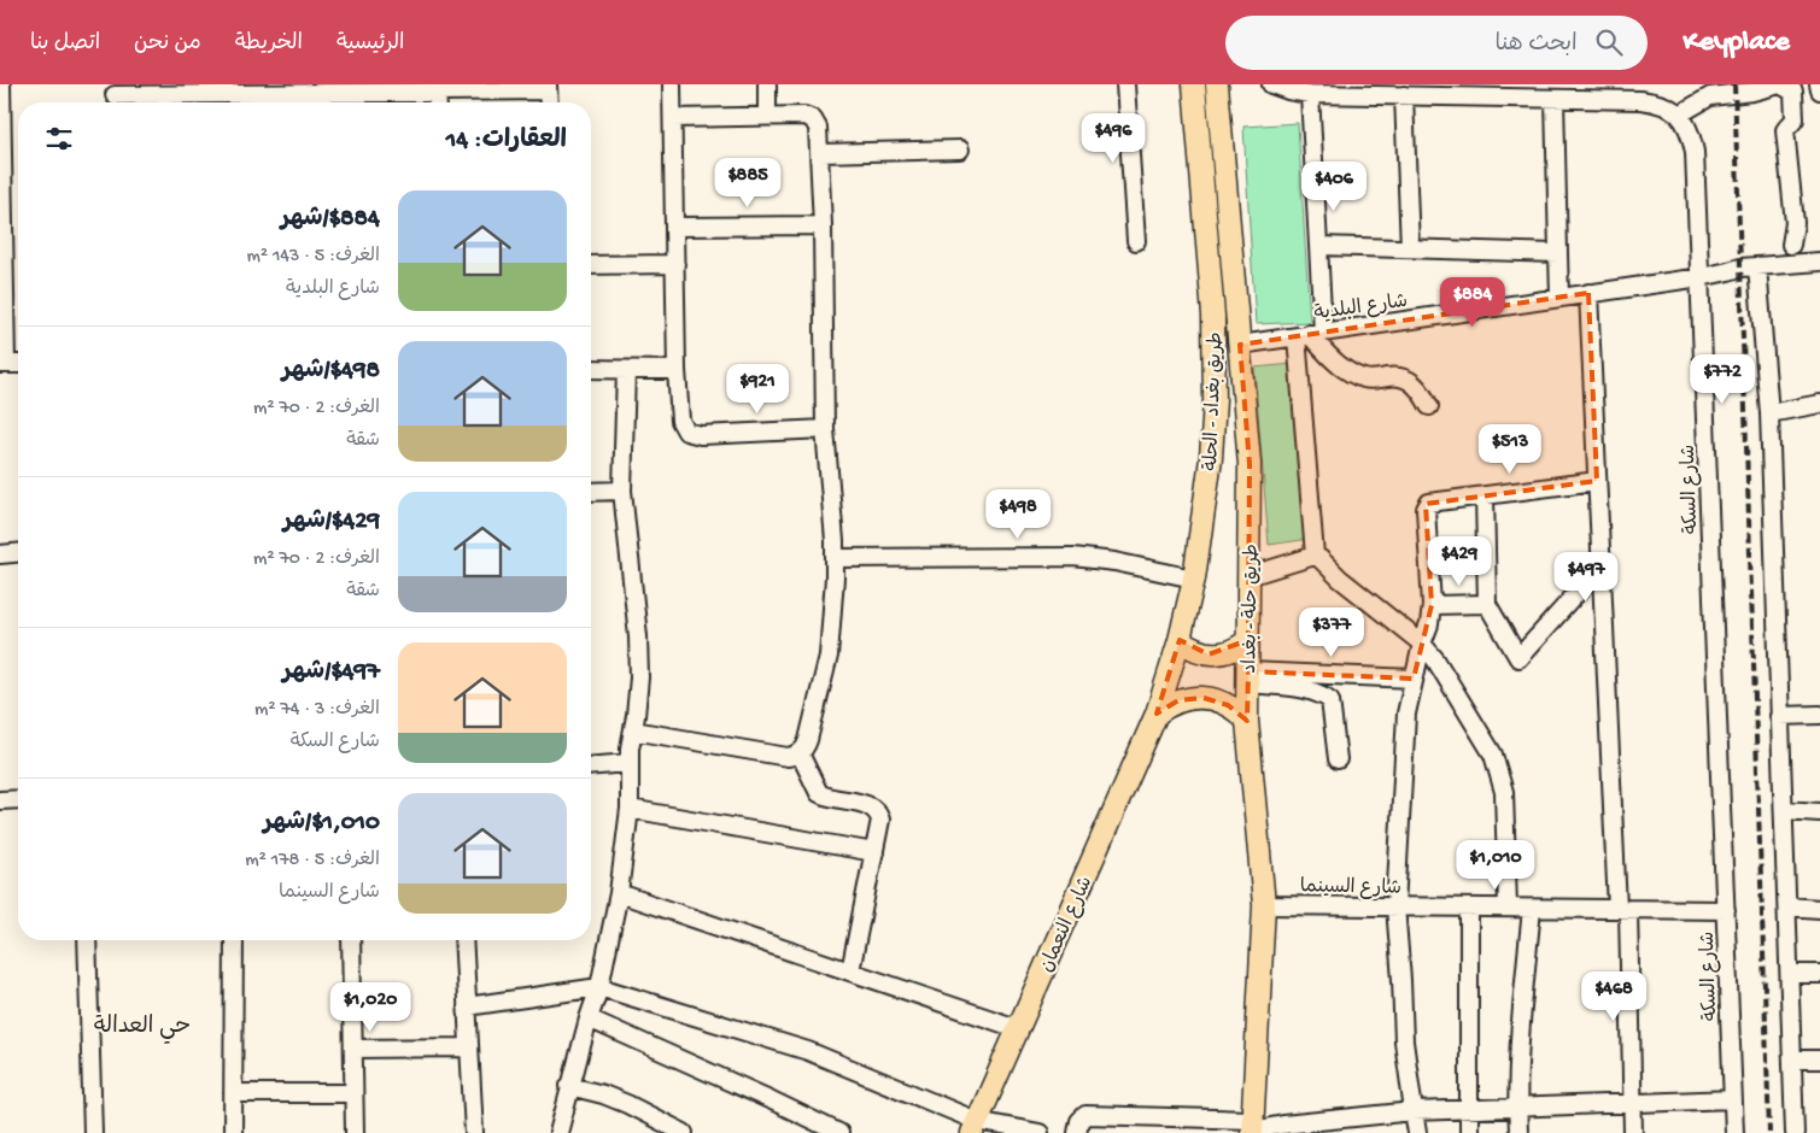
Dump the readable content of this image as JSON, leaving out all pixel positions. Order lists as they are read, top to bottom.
{
  "streets": {
    "main road": ["طريق بغداد - الحلة", "طريق حلة - بغداد", "شارع النعمان"],
    "street": ["شارع البلدية", "شارع السكة", "شارع السينما"]
  },
  "crossings": [
    ["شارع البلدية", "شارع السكة"],
    ["شارع البلدية", "طريق حلة - بغداد"],
    ["طريق بغداد - الحلة", "شارع النعمان"],
    ["شارع السكة", "شارع السينما"],
    ["طريق حلة - بغداد", "شارع السينما"]
  ],
  "districts": ["حي العدالة"],
  "page": {
    "header": "Keyplace",
    "search": "ابحث هنا",
    "nav": [
      "الرئيسية",
      "الخريطة",
      "من نحن",
      "اتصل بنا"
    ],
    "heading": "العقارات: 14",
    "price": [
      "$496",
      "$885",
      "$406",
      "$884",
      "$772",
      "$921",
      "$513",
      "$498",
      "$429",
      "$497",
      "$377",
      "$1,010",
      "$468",
      "$1,020"
    ],
    "list": [
      {
        "name": "$884/شهر",
        "note": "الغرف: 5 · 143 m² · شارع البلدية"
      },
      {
        "name": "$498/شهر",
        "note": "الغرف: 2 · 70 m² · شقة"
      },
      {
        "name": "$429/شهر",
        "note": "الغرف: 2 · 70 m² · شقة"
      },
      {
        "name": "$497/شهر",
        "note": "الغرف: 3 · 74 m² · شارع السكة"
      },
      {
        "name": "$1,010/شهر",
        "note": "الغرف: 5 · 178 m² · شارع السينما"
      }
    ]
  }
}
